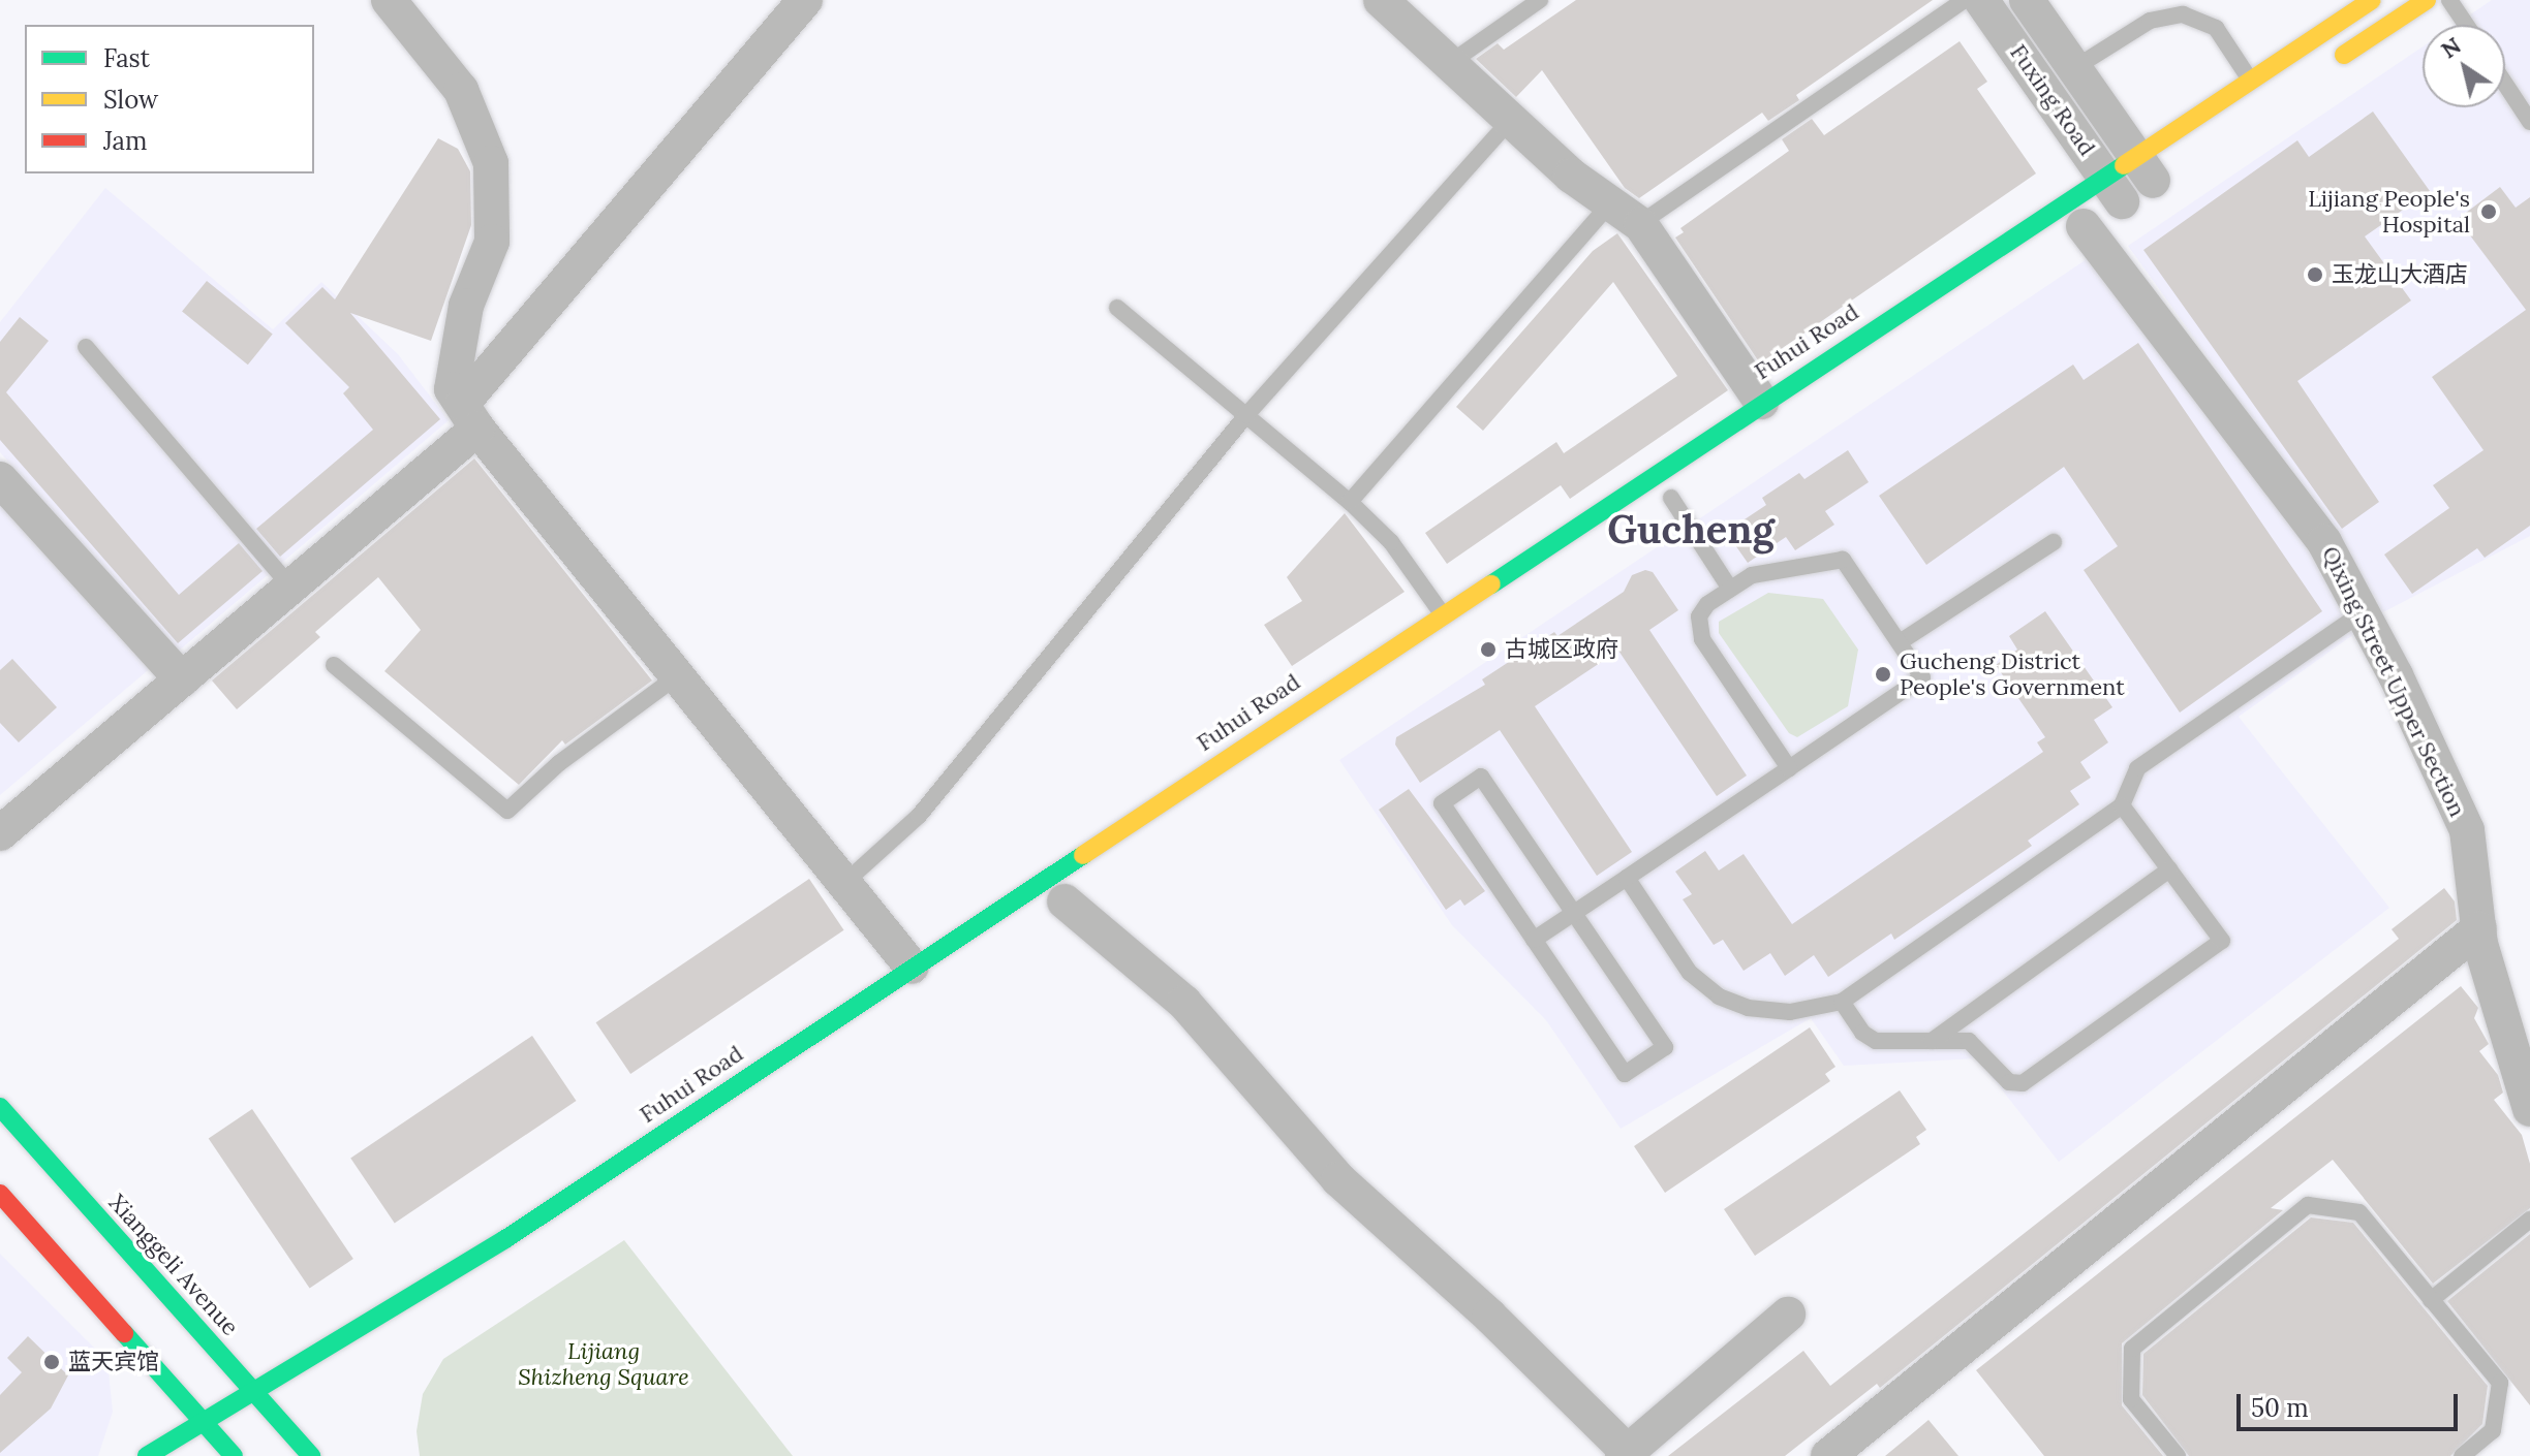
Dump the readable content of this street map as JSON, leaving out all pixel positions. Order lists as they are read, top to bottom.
{
  "streets": {
    "main road": ["Fuhui Road", "Xianggeli Avenue"],
    "street": ["Fuxing Road", "Qixing Street Upper Section"]
  },
  "crossings": [
    ["Fuxing Road", "Fuhui Road"],
    ["Fuxing Road", "Qixing Street Upper Section"],
    ["Fuhui Road", "Qixing Street Upper Section"],
    ["Fuhui Road", "Xianggeli Avenue"]
  ],
  "districts": ["Gucheng"],
  "parks": ["Lijiang Shizheng Square"],
  "places": [
    "Lijiang People's Hospital",
    "玉龙山大酒店",
    "古城区政府",
    "Gucheng District People's Government",
    "蓝天宾馆"
  ],
  "legend": ["Fast", "Slow", "Jam"],
  "scale_bar": "50 m",
  "north": "top left"
}
